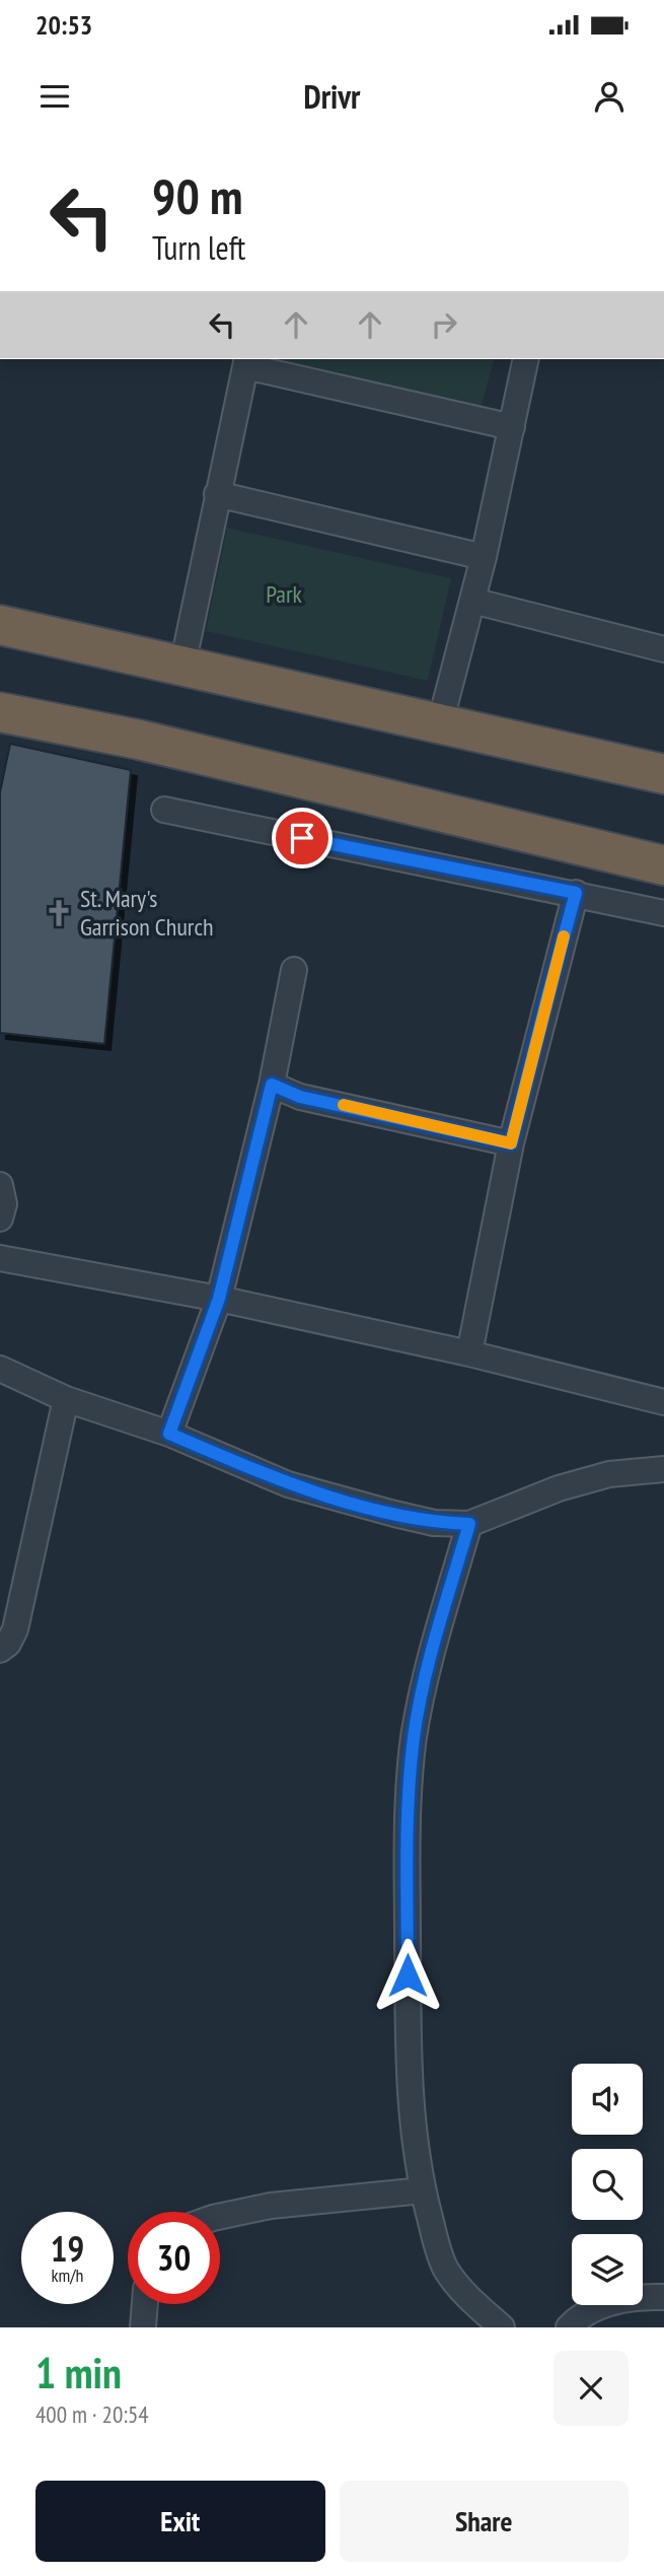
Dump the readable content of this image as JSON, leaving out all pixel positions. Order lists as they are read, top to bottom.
{
  "parks": ["Park"],
  "places": {
    "church": ["St. Mary's Garrison Church"]
  },
  "page": {
    "status": "20:53",
    "header": "Drivr",
    "turn": ["90 m", "Turn left"],
    "speed": "19 km/h",
    "limit": "30",
    "heading": ["1 min", "400 m · 20:54"],
    "buttons": ["Exit", "Share"]
  }
}
